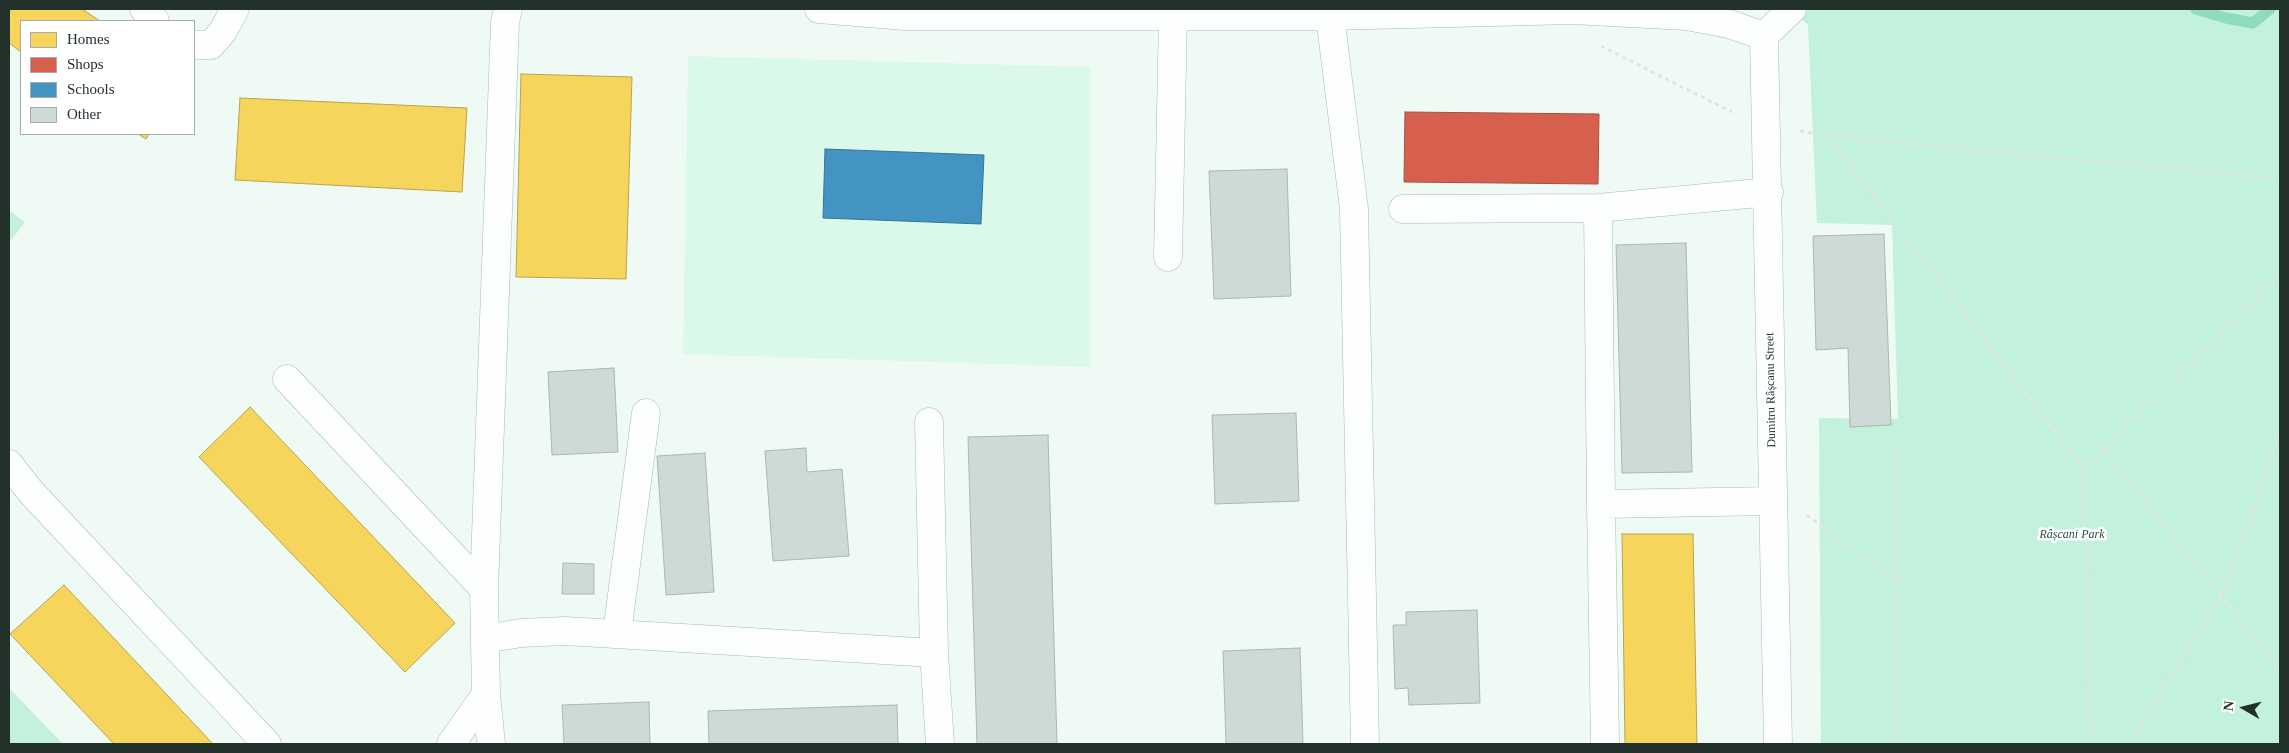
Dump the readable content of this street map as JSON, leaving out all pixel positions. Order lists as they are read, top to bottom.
{
  "streets": {
    "street": ["Dumitru Râșcanu Street"]
  },
  "parks": ["Râșcani Park"],
  "legend": [
    "Homes",
    "Shops",
    "Schools",
    "Other"
  ],
  "north": "left"
}
